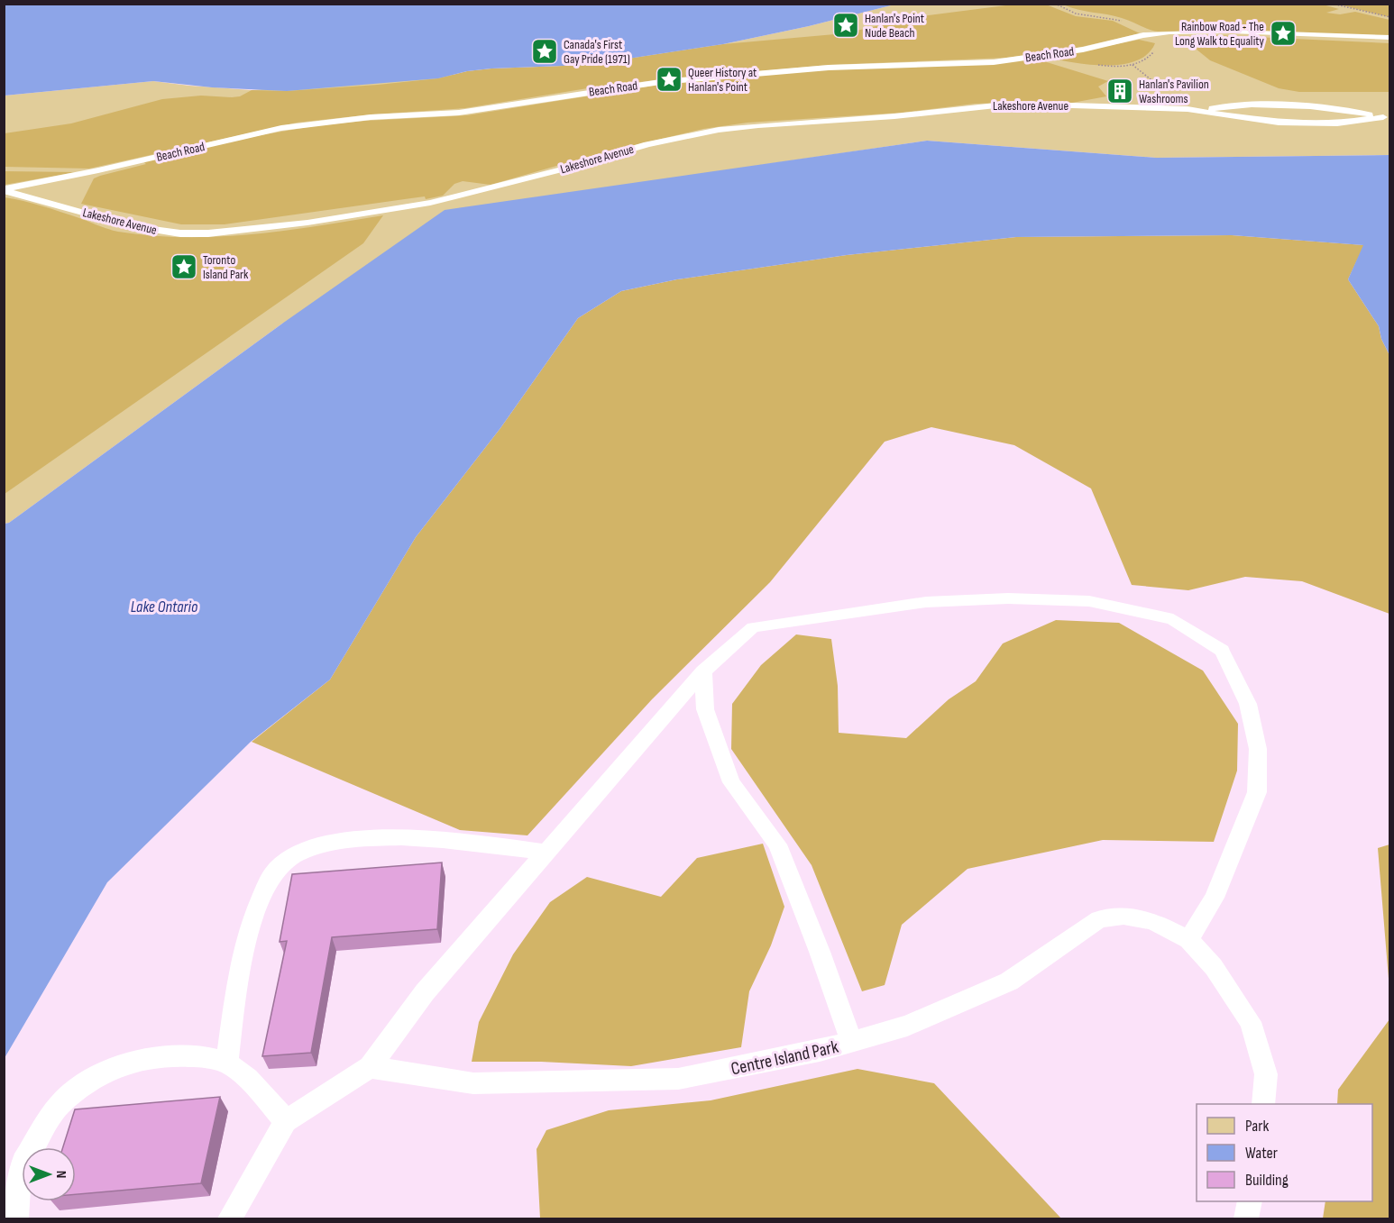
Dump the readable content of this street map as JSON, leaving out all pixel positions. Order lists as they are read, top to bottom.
{
  "streets": {
    "lane": ["Beach Road", "Lakeshore Avenue", "Centre Island Park"]
  },
  "crossings": [
    ["Beach Road", "Lakeshore Avenue"]
  ],
  "water": ["Lake Ontario"],
  "places": {
    "place": [
      "Hanlan's Point Nude Beach",
      "Rainbow Road - The Long Walk to Equality",
      "Canada's First Gay Pride (1971)",
      "Queer History at Hanlan's Point",
      "Toronto Island Park"
    ],
    "building": ["Hanlan's Pavilion Washrooms"]
  },
  "legend": ["Park", "Water", "Building"],
  "north": "right"
}
